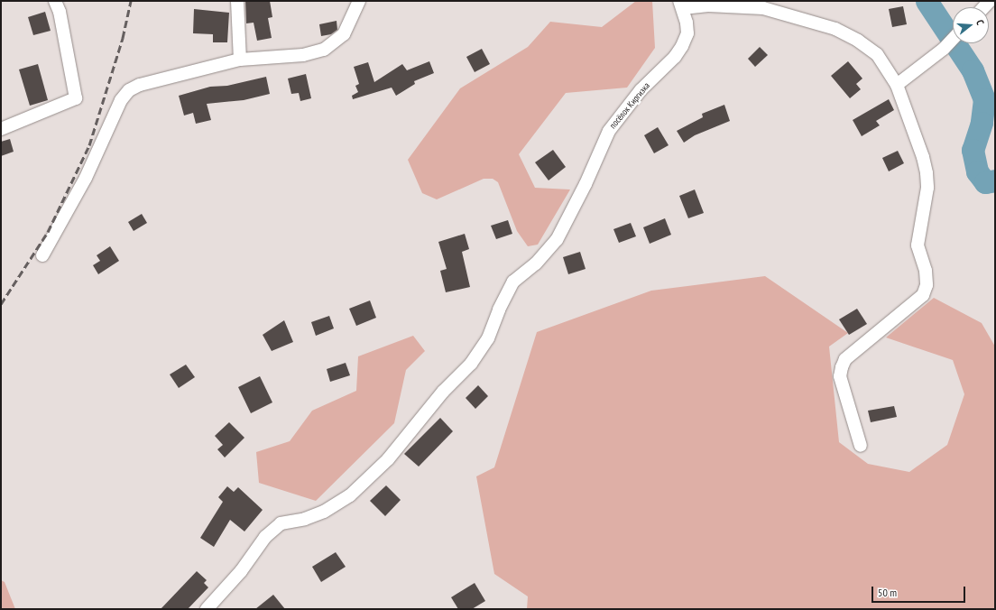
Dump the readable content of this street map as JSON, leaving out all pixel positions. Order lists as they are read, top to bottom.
{
  "streets": {
    "street": ["посёлок Киргизка"]
  },
  "scale_bar": "50 m",
  "north": "right"
}
